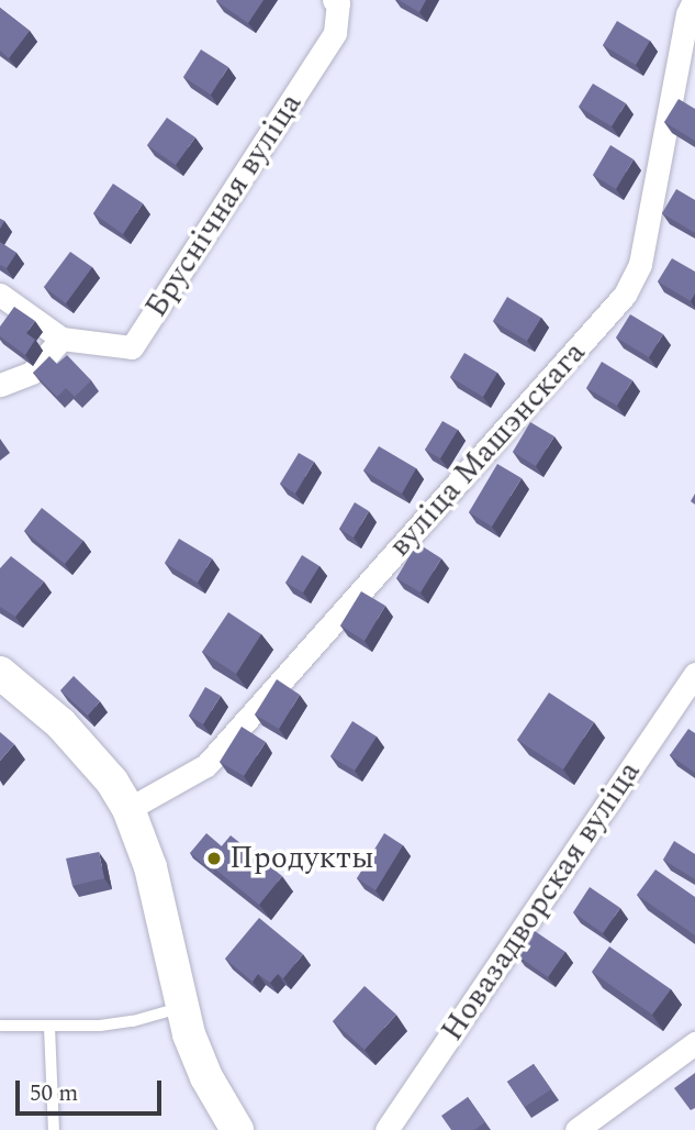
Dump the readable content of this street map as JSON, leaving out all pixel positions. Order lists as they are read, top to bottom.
{
  "streets": {
    "street": ["Бруснічная вуліца", "вуліца Машэнскага", "Новазадворская вуліца"]
  },
  "places": ["Продукты"],
  "scale_bar": "50 m"
}
